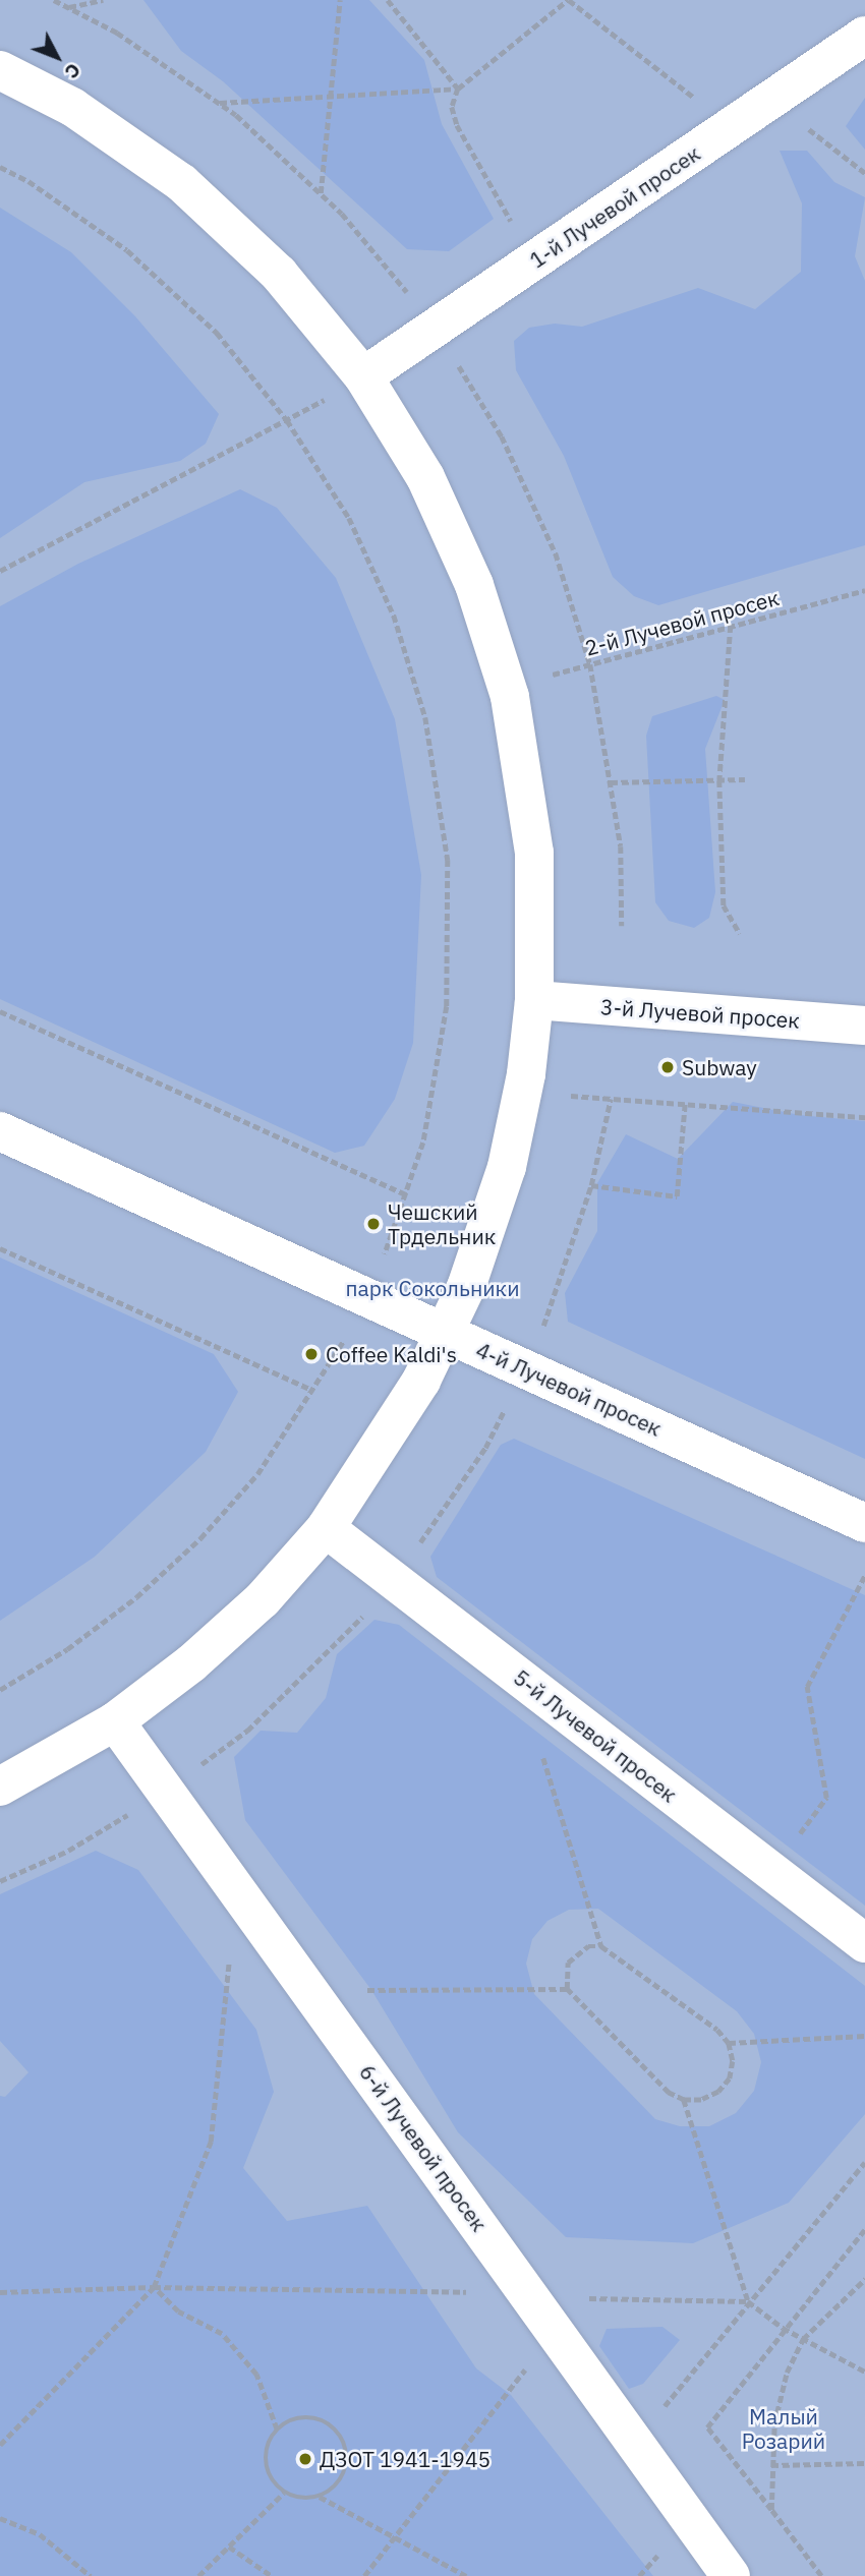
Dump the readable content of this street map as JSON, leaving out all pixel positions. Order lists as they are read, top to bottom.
{
  "streets": {
    "street": [
      "1-й Лучевой просек",
      "3-й Лучевой просек",
      "4-й Лучевой просек",
      "5-й Лучевой просек",
      "6-й Лучевой просек"
    ],
    "path": ["2-й Лучевой просек"]
  },
  "parks": ["парк Сокольники", "Малый Розарий"],
  "places": [
    "Subway",
    "Чешский Трдельник",
    "Coffee Kaldi's",
    "ДЗОТ 1941-1945"
  ],
  "north": "bottom right"
}
